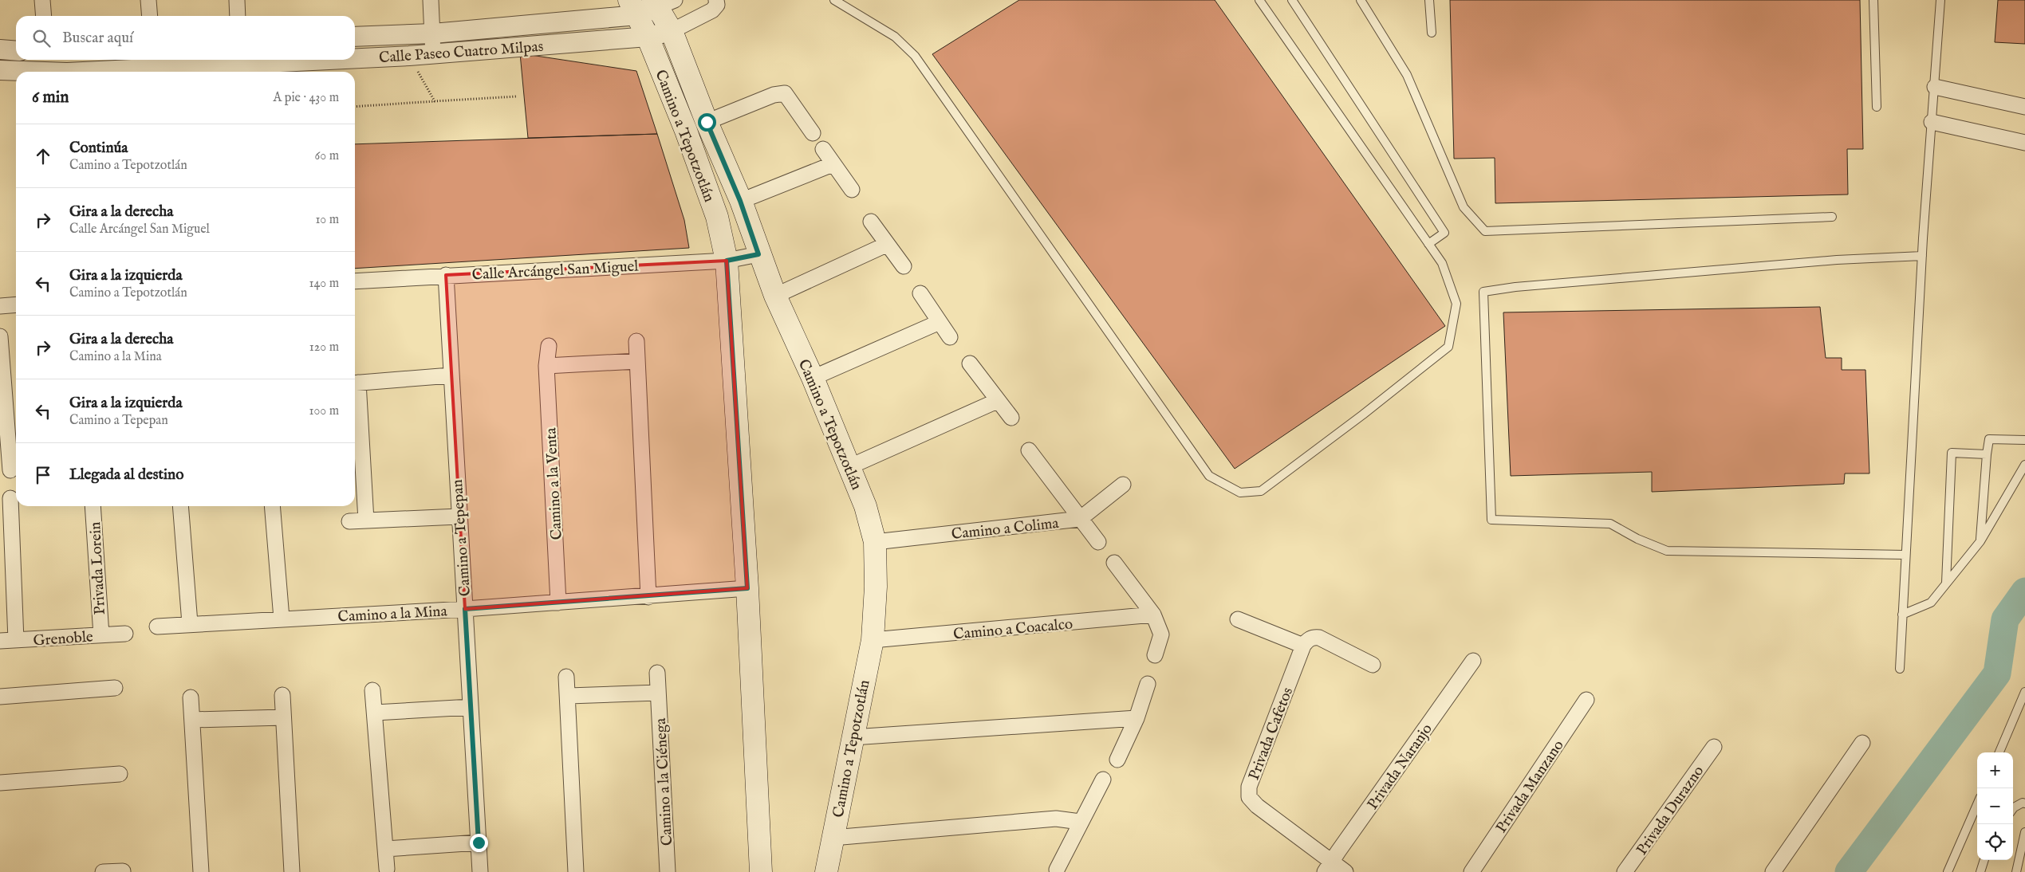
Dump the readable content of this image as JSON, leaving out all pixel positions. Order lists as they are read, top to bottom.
{
  "streets": {
    "main road": ["Camino a Tepotzotlán"],
    "street": [
      "Calle Paseo Cuatro Milpas",
      "Calle Arcángel San Miguel",
      "Camino a la Venta",
      "Camino a Colima",
      "Camino a Tepepan",
      "Privada Lorein",
      "Camino a la Mina",
      "Camino a Coacalco",
      "Grenoble",
      "Privada Cafetos",
      "Privada Naranjo",
      "Camino a la Ciénega",
      "Privada Manzano",
      "Privada Durazno"
    ]
  },
  "crossings": [
    ["Calle Paseo Cuatro Milpas", "Camino a Tepotzotlán"],
    ["Camino a Tepotzotlán", "Calle Arcángel San Miguel"],
    ["Camino a Tepotzotlán", "Camino a Colima"],
    ["Camino a Tepotzotlán", "Camino a la Mina"],
    ["Camino a Tepotzotlán", "Camino a Coacalco"],
    ["Calle Arcángel San Miguel", "Camino a Tepepan"],
    ["Camino a la Venta", "Camino a la Mina"],
    ["Camino a Tepepan", "Camino a la Mina"],
    ["Privada Lorein", "Grenoble"],
    ["Privada Cafetos", "Privada Naranjo"]
  ],
  "page": {
    "search": "Buscar aquí",
    "heading": ["6 min", "A pie · 430 m"],
    "list": [
      ["Continúa", "Camino a Tepotzotlán", "60 m"],
      ["Gira a la derecha", "Calle Arcángel San Miguel", "10 m"],
      ["Gira a la izquierda", "Camino a Tepotzotlán", "140 m"],
      ["Gira a la derecha", "Camino a la Mina", "120 m"],
      ["Gira a la izquierda", "Camino a Tepepan", "100 m"],
      "Llegada al destino"
    ],
    "map_buttons": ["+", "−"]
  }
}
